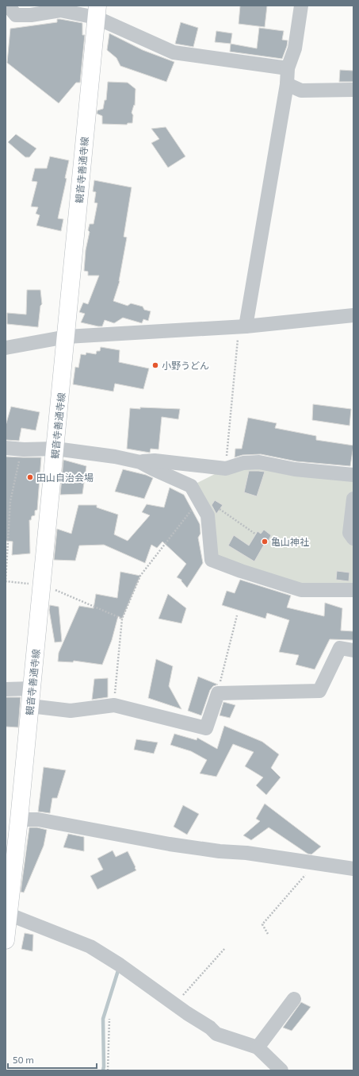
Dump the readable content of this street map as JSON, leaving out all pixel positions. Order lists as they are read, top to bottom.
{
  "streets": {
    "main road": ["観音寺善通寺線"]
  },
  "places": ["小野うどん", "田山自治会場", "亀山神社"],
  "scale_bar": "50 m"
}
